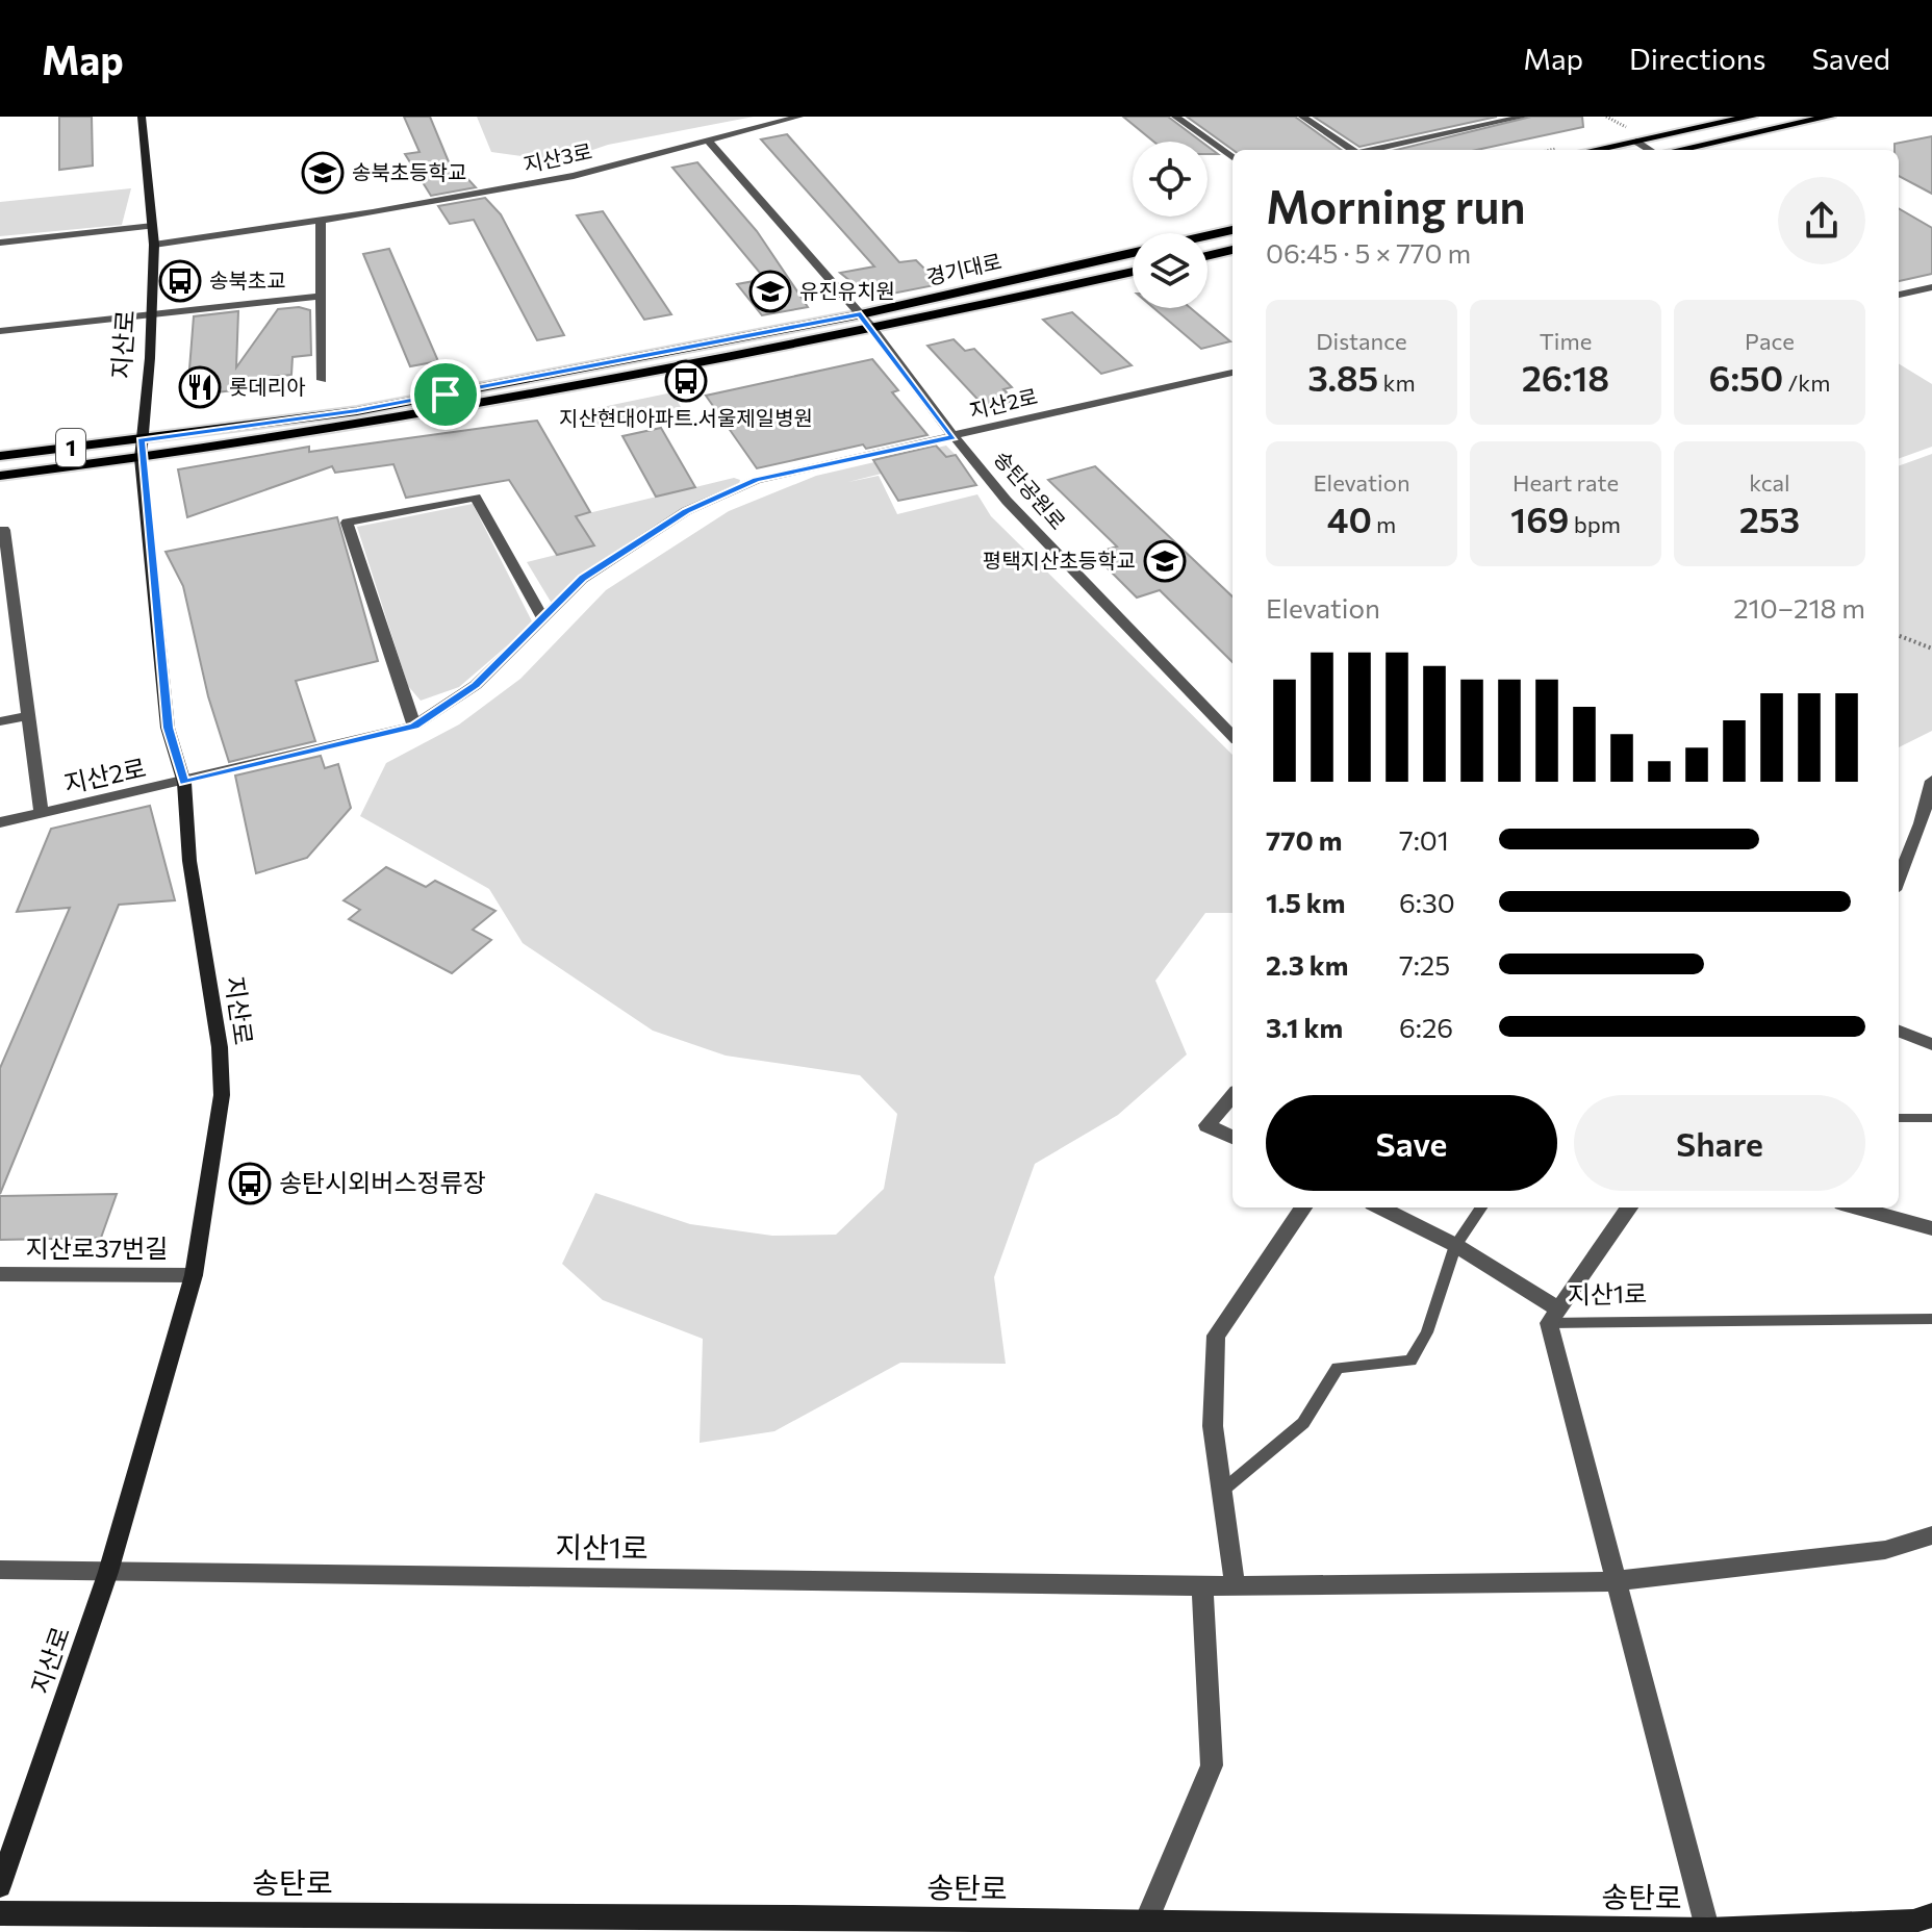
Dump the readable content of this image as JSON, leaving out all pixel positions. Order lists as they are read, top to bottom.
{
  "streets": {
    "main road": [
      "경기대로",
      "지산로",
      "1",
      "송탄로"
    ],
    "street": [
      "지산3로",
      "지산2로",
      "송탄공원로",
      "지산로37번길",
      "지산1로"
    ]
  },
  "crossings": [
    ["지산3로", "지산로"],
    ["지산3로", "송탄공원로"],
    ["경기대로", "지산로"],
    ["경기대로", "송탄공원로"],
    ["지산로", "지산2로"],
    ["지산로", "지산로37번길"],
    ["지산로", "지산1로"],
    ["지산2로", "송탄공원로"],
    ["지산1로", "송탄로"]
  ],
  "places": {
    "school or university": ["송북초등학교", "유진유치원", "평택지산초등학교"],
    "bus stop": ["송북초교", "지산현대아파트.서울제일병원", "송탄시외버스정류장"],
    "restaurant": ["롯데리아"]
  },
  "page": {
    "header": "Map",
    "nav": ["Map", "Directions", "Saved"],
    "heading": ["Morning run", "06:45 · 5 × 770 m"],
    "stats": [
      ["Distance", "3.85 km"],
      ["Time", "26:18"],
      ["Pace", "6:50 /km"],
      ["Elevation", "40 m"],
      ["Heart rate", "169 bpm"],
      ["kcal", "253"]
    ],
    "chart": ["Elevation", "210–218 m"],
    "list": [
      {
        "name": "770 m",
        "note": "7:01"
      },
      {
        "name": "1.5 km",
        "note": "6:30"
      },
      {
        "name": "2.3 km",
        "note": "7:25"
      },
      {
        "name": "3.1 km",
        "note": "6:26"
      }
    ],
    "buttons": ["Save", "Share"]
  }
}
